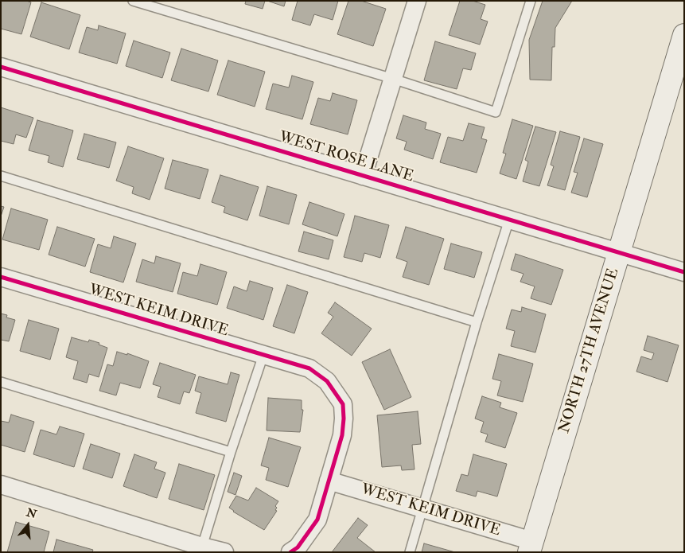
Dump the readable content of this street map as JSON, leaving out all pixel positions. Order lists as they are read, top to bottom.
{
  "streets": {
    "main road": ["NORTH 27TH AVENUE"],
    "street": ["WEST ROSE LANE", "WEST KEIM DRIVE"]
  },
  "crossings": [
    ["WEST ROSE LANE", "NORTH 27TH AVENUE"],
    ["WEST KEIM DRIVE", "NORTH 27TH AVENUE"]
  ],
  "north": "top"
}
